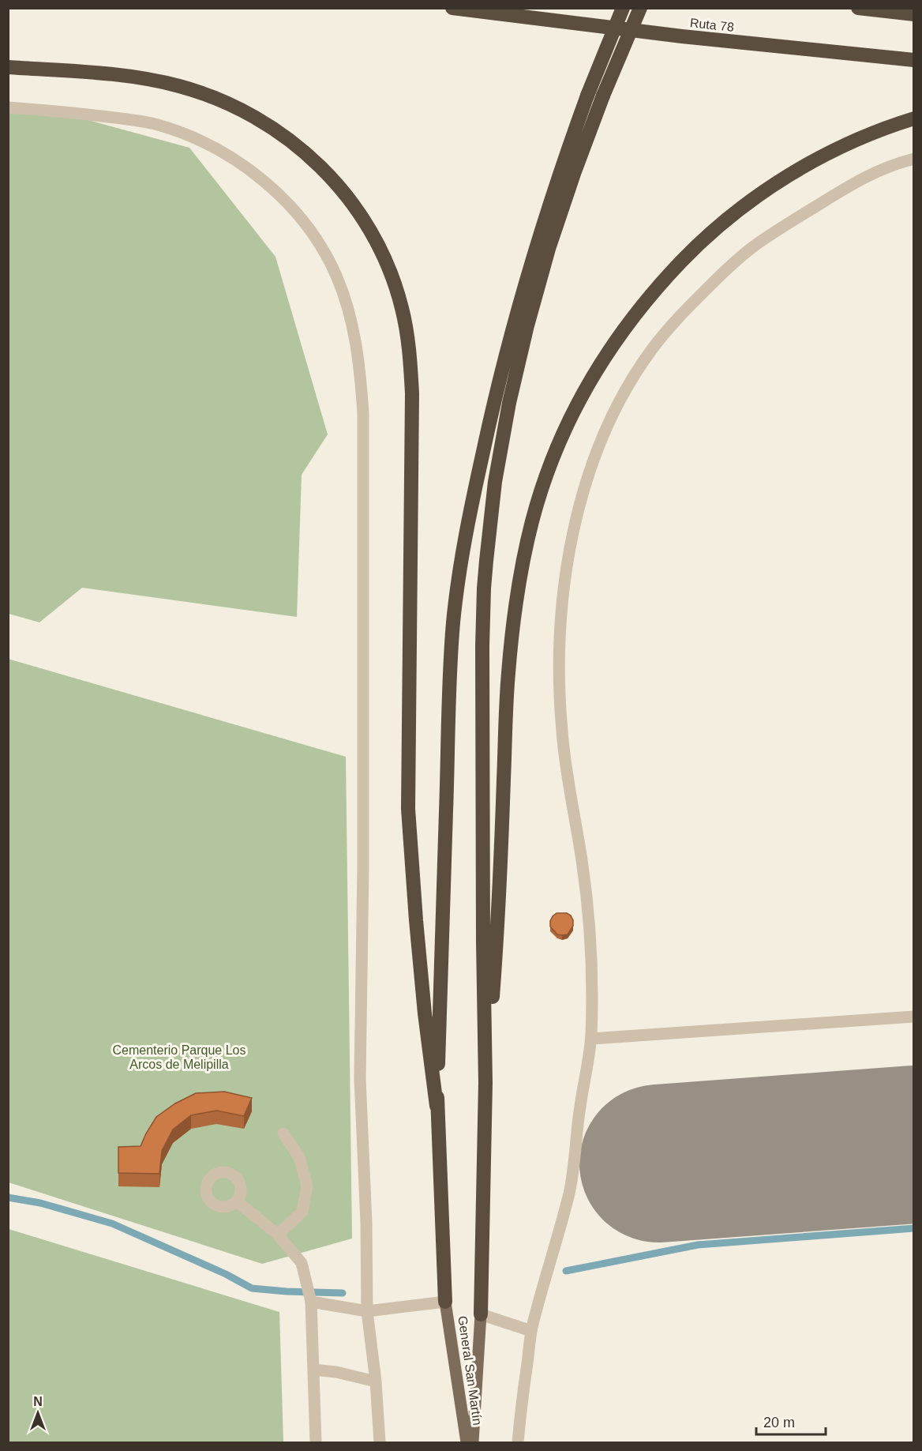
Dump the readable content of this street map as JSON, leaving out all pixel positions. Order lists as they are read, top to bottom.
{
  "streets": {
    "highway": ["Ruta 78"],
    "main road": ["General San Martín"]
  },
  "parks": ["Cementerio Parque Los Arcos de Melipilla"],
  "scale_bar": "20 m",
  "north": "top"
}
